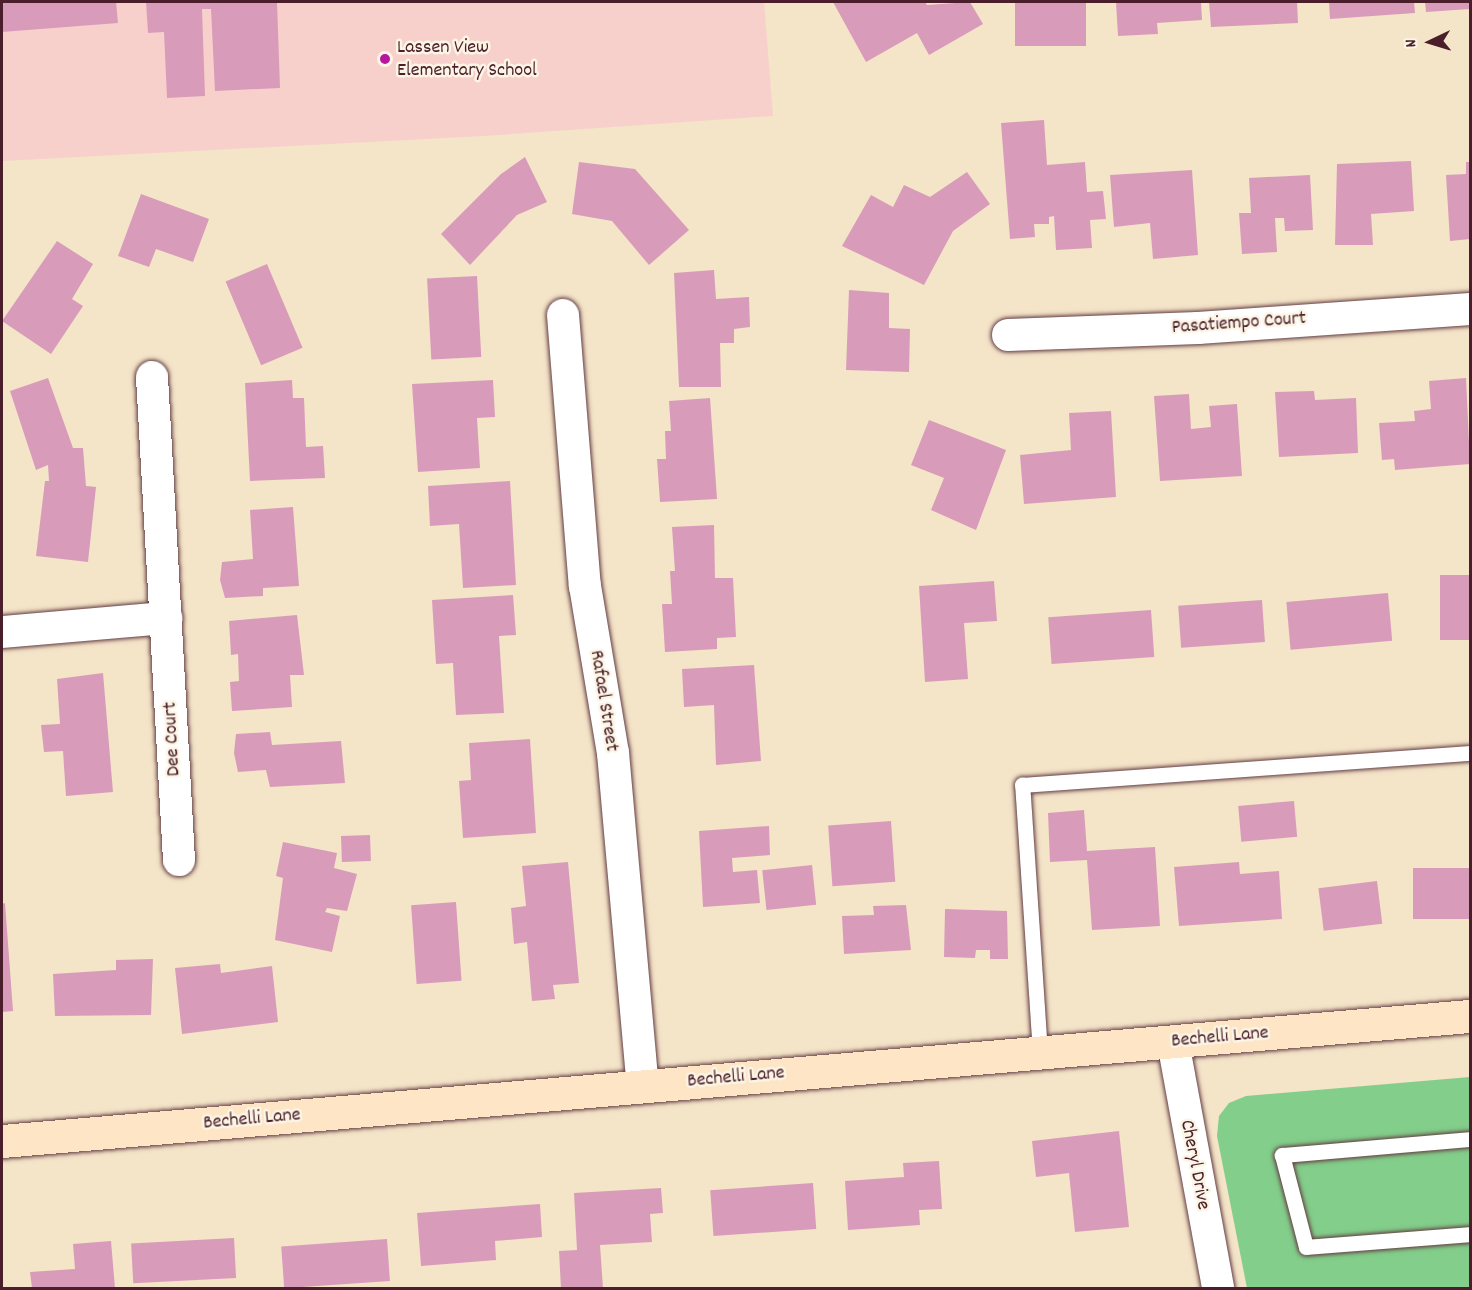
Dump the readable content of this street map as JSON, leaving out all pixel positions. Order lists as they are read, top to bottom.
{
  "streets": {
    "main road": ["Bechelli Lane"],
    "street": [
      "Pasatiempo Court",
      "Rafael Street",
      "Dee Court",
      "Cheryl Drive"
    ]
  },
  "crossings": [
    ["Rafael Street", "Bechelli Lane"],
    ["Bechelli Lane", "Cheryl Drive"]
  ],
  "places": ["Lassen View Elementary School"],
  "north": "left"
}
